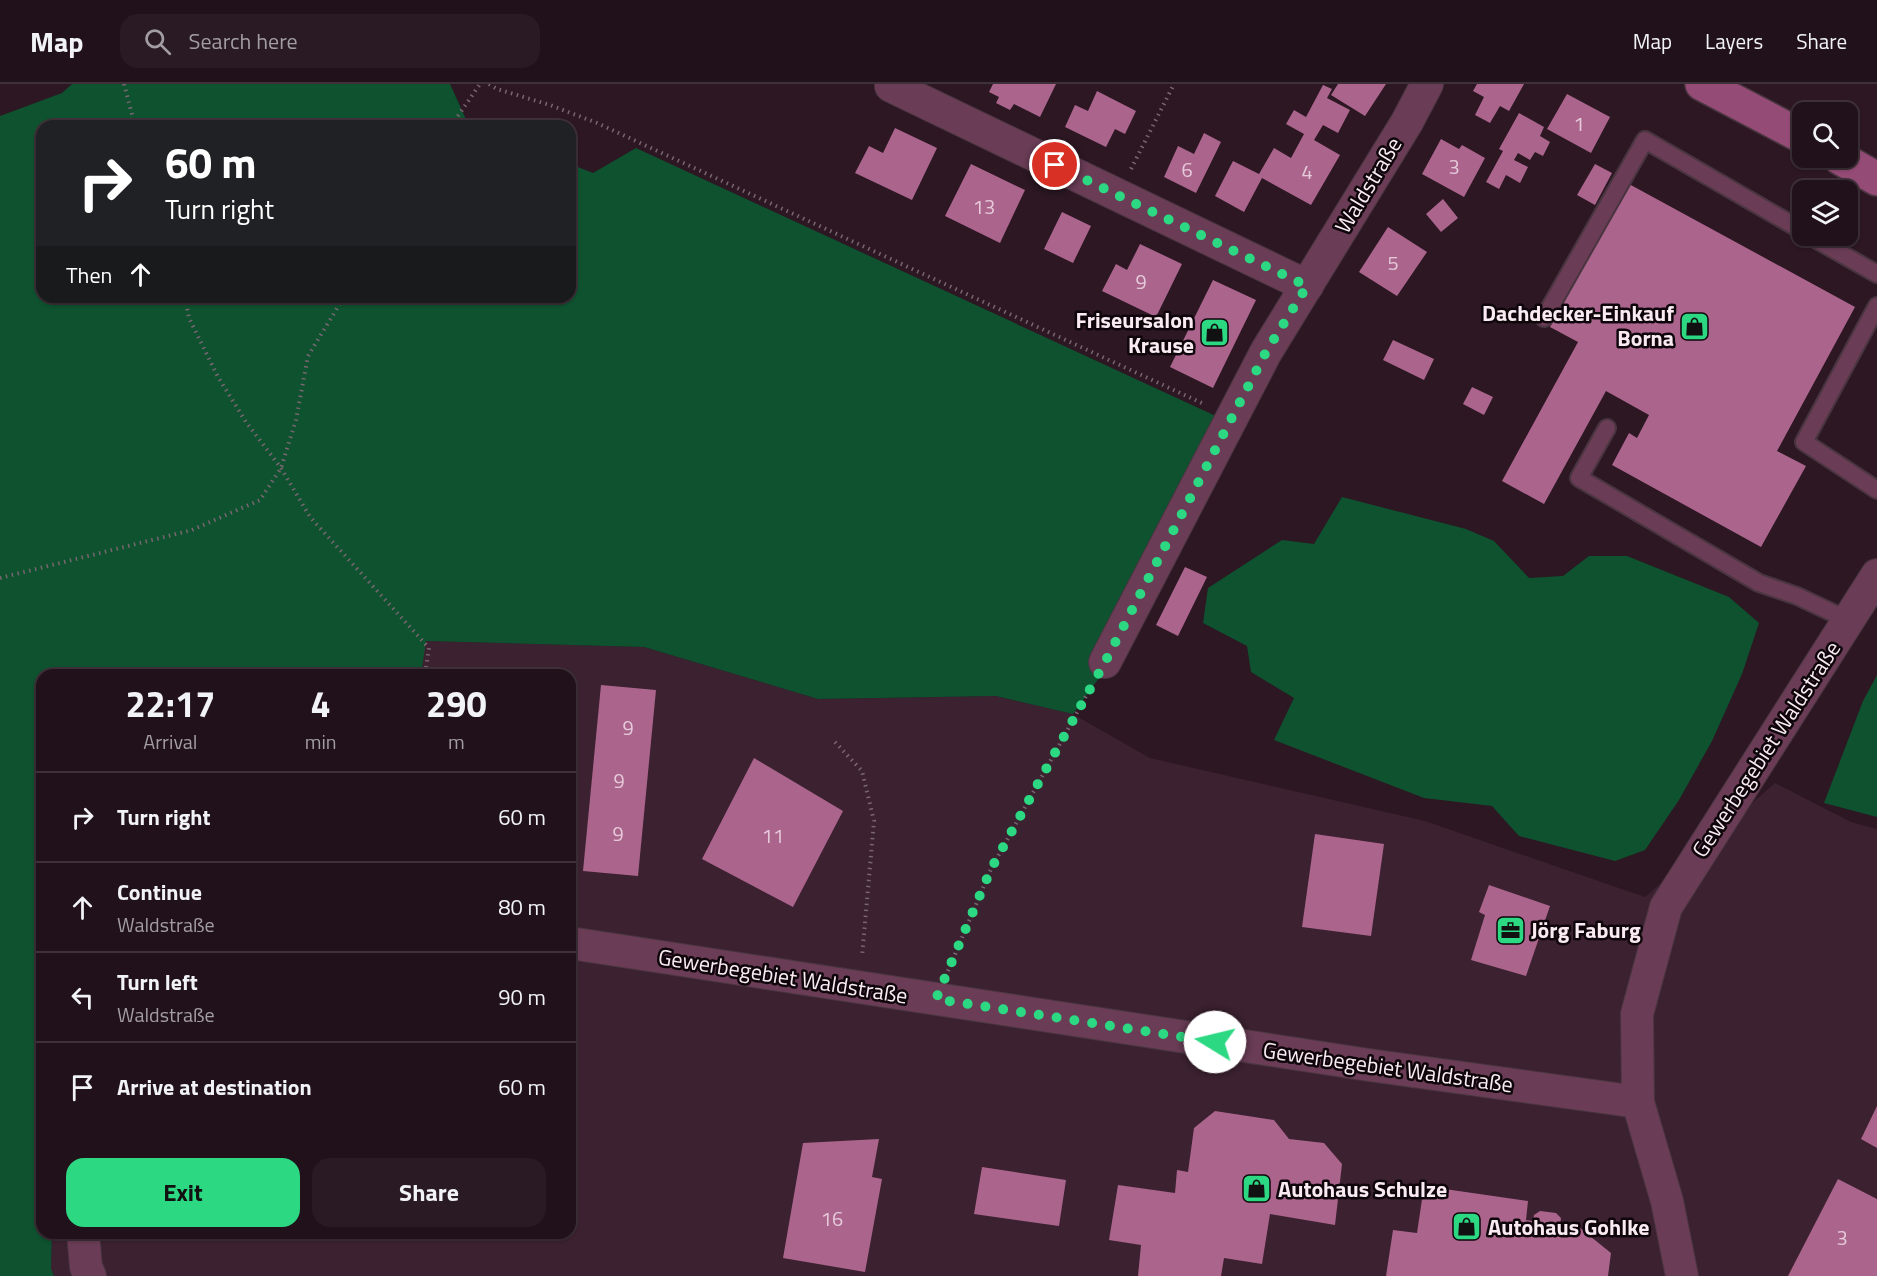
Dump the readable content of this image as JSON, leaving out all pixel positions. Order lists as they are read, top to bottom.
{
  "streets": {
    "street": ["Waldstraße", "Gewerbegebiet Waldstraße"]
  },
  "places": {
    "shop": [
      "Dachdecker-Einkauf Borna",
      "Friseursalon Krause",
      "Autohaus Schulze",
      "Autohaus Gohlke"
    ],
    "office": ["Jörg Faburg"]
  },
  "house_numbers": [
    "1",
    "3",
    "6",
    "4",
    "13",
    "5",
    "9",
    "9",
    "9",
    "9",
    "11",
    "16",
    "3"
  ],
  "page": {
    "header": "Map",
    "search": "Search here",
    "nav": ["Map", "Layers", "Share"],
    "turn": ["60 m", "Turn right"],
    "then": "Then",
    "eta": [
      "22:17",
      "Arrival",
      "4",
      "min",
      "290",
      "m"
    ],
    "list": [
      {
        "name": "Turn right",
        "value": "60 m"
      },
      {
        "name": "Continue",
        "note": "Waldstraße",
        "value": "80 m"
      },
      {
        "name": "Turn left",
        "note": "Waldstraße",
        "value": "90 m"
      },
      {
        "name": "Arrive at destination",
        "value": "60 m"
      }
    ],
    "buttons": ["Exit", "Share"]
  }
}
